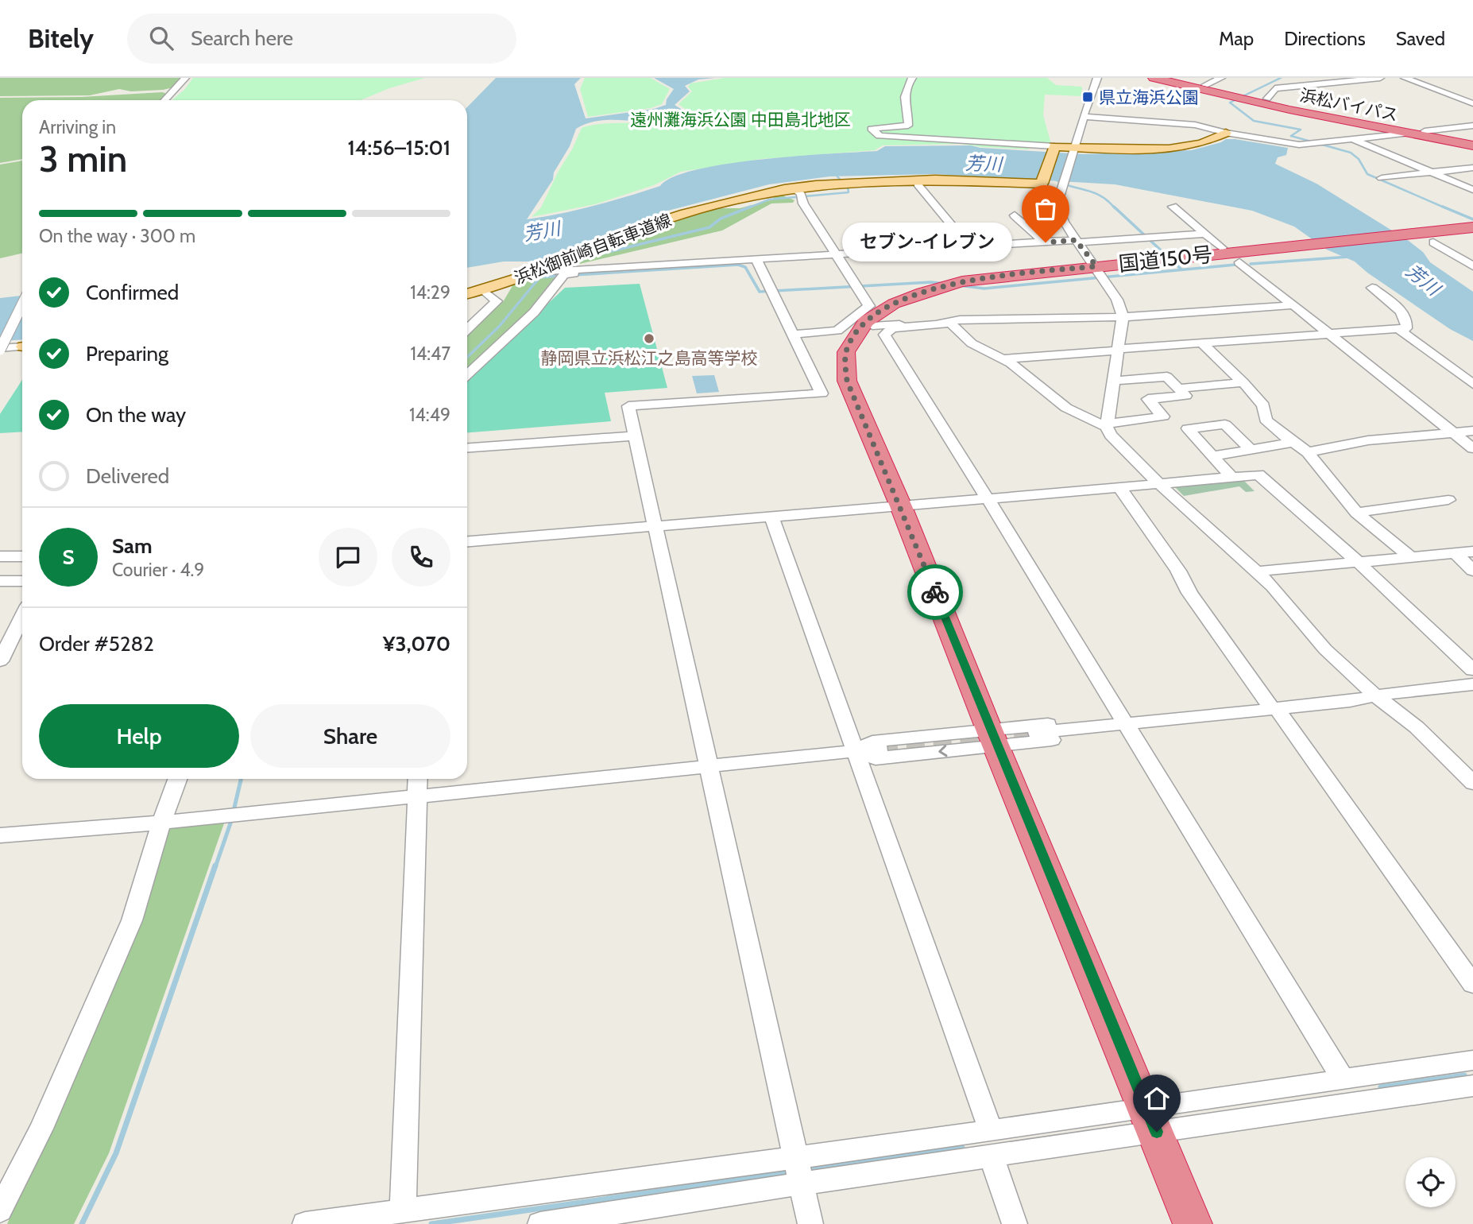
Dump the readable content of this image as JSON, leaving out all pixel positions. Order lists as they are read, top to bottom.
{
  "streets": {
    "highway": ["浜松バイパス", "国道150号"],
    "main road": ["浜松御前崎自転車道線"]
  },
  "water": ["芳川"],
  "parks": ["遠州灘海浜公園 中田島北地区"],
  "places": {
    "transit": ["県立海浜公園"],
    "other": ["セブン-イレブン", "静岡県立浜松江之島高等学校"]
  },
  "page": {
    "header": "Bitely",
    "search": "Search here",
    "nav": ["Map", "Directions", "Saved"],
    "heading": ["3 min", "Arriving in", "14:56–15:01"],
    "panel": [
      "Sam",
      "Courier · 4.9",
      "Order #5282",
      "¥3,070"
    ],
    "bar": "On the way · 300 m",
    "bubble": "セブン-イレブン",
    "list": [
      ["Confirmed", "14:29"],
      ["Preparing", "14:47"],
      ["On the way", "14:49"],
      "Delivered"
    ],
    "round": "S",
    "buttons": ["Help", "Share"]
  }
}
